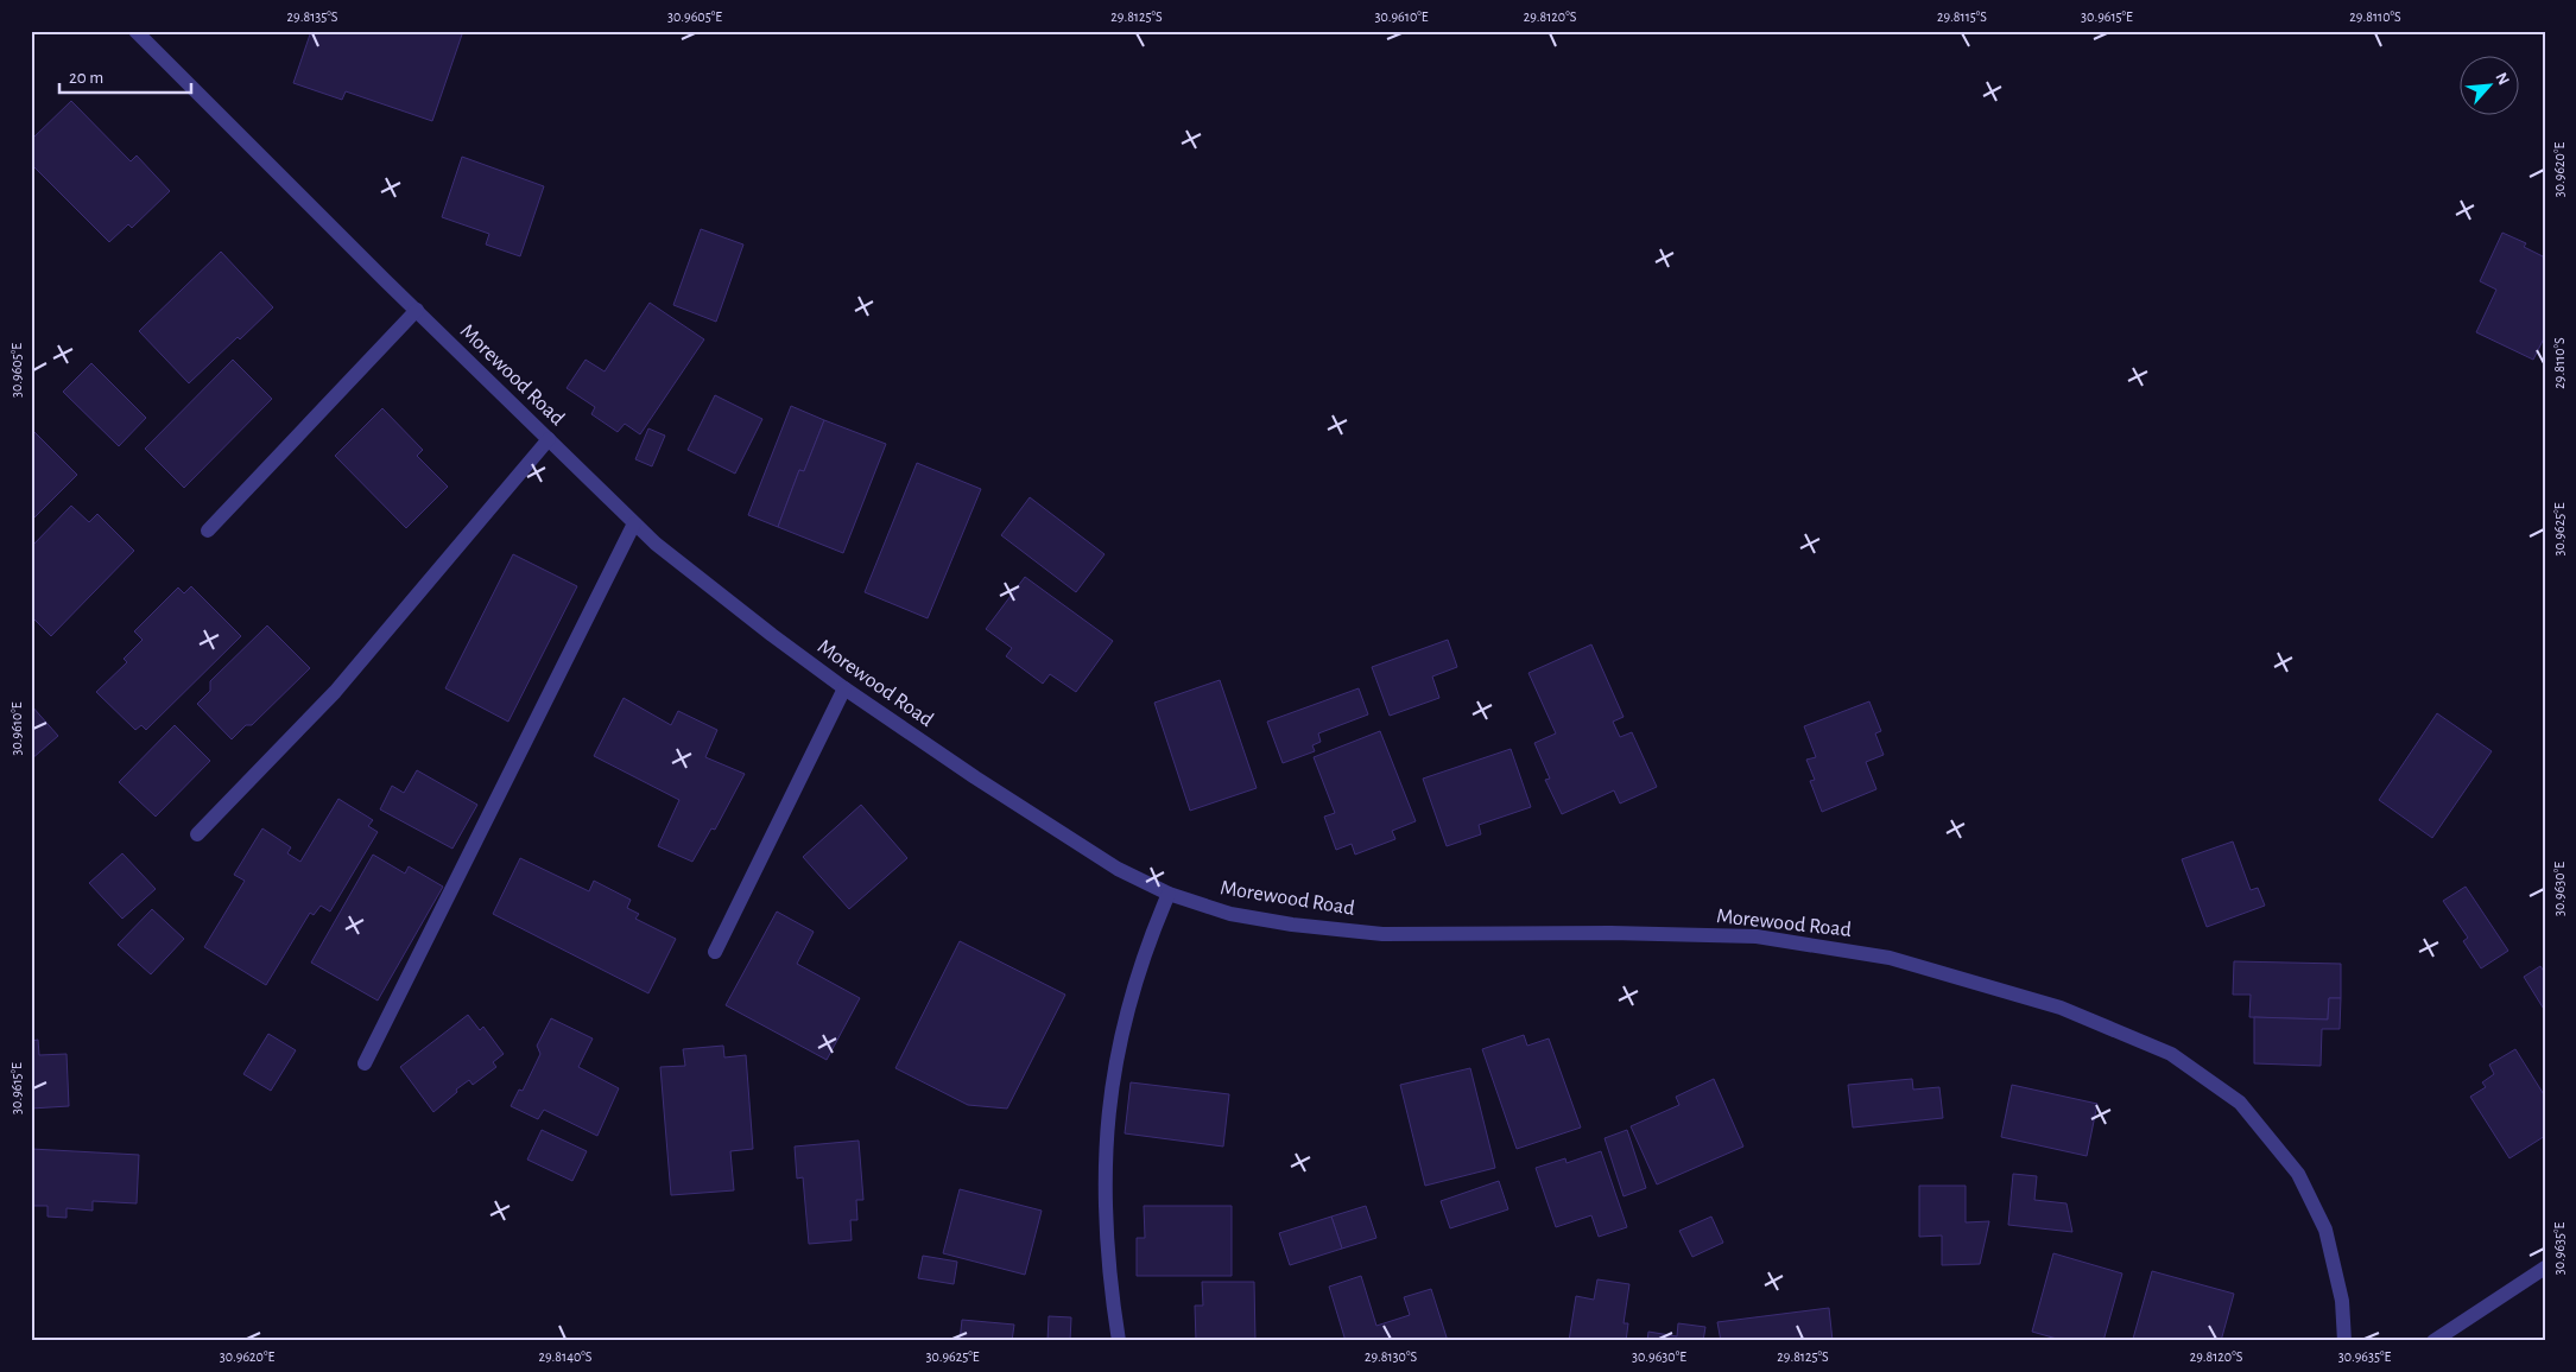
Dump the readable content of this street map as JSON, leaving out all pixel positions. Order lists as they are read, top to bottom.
{
  "streets": {
    "street": ["Morewood Road"]
  },
  "scale_bar": "20 m",
  "north": "top right",
  "coordinates": [
    "29.8135°S",
    "30.9605°E",
    "29.8125°S",
    "30.9610°E",
    "29.8120°S",
    "29.8115°S",
    "30.9615°E",
    "29.8110°S",
    "30.9620°E",
    "30.9625°E",
    "30.9630°E",
    "30.9635°E",
    "29.8140°S",
    "29.8130°S"
  ]
}
